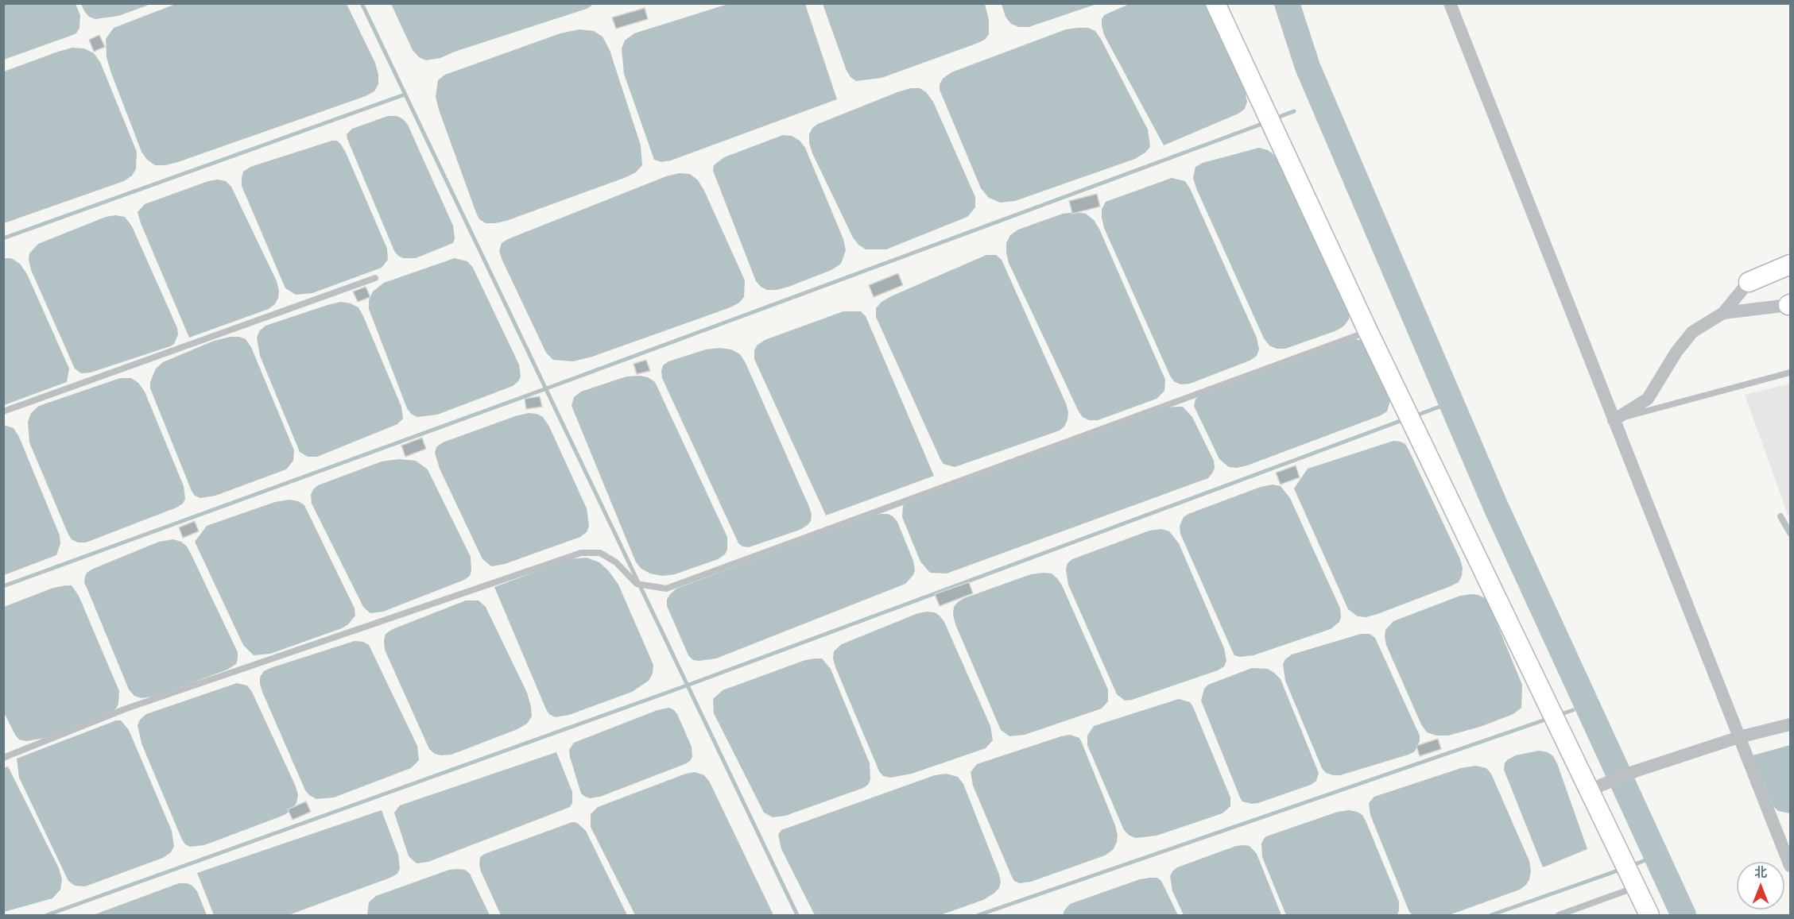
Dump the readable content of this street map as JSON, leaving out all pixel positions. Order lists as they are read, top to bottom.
{
  "north": "top"
}
